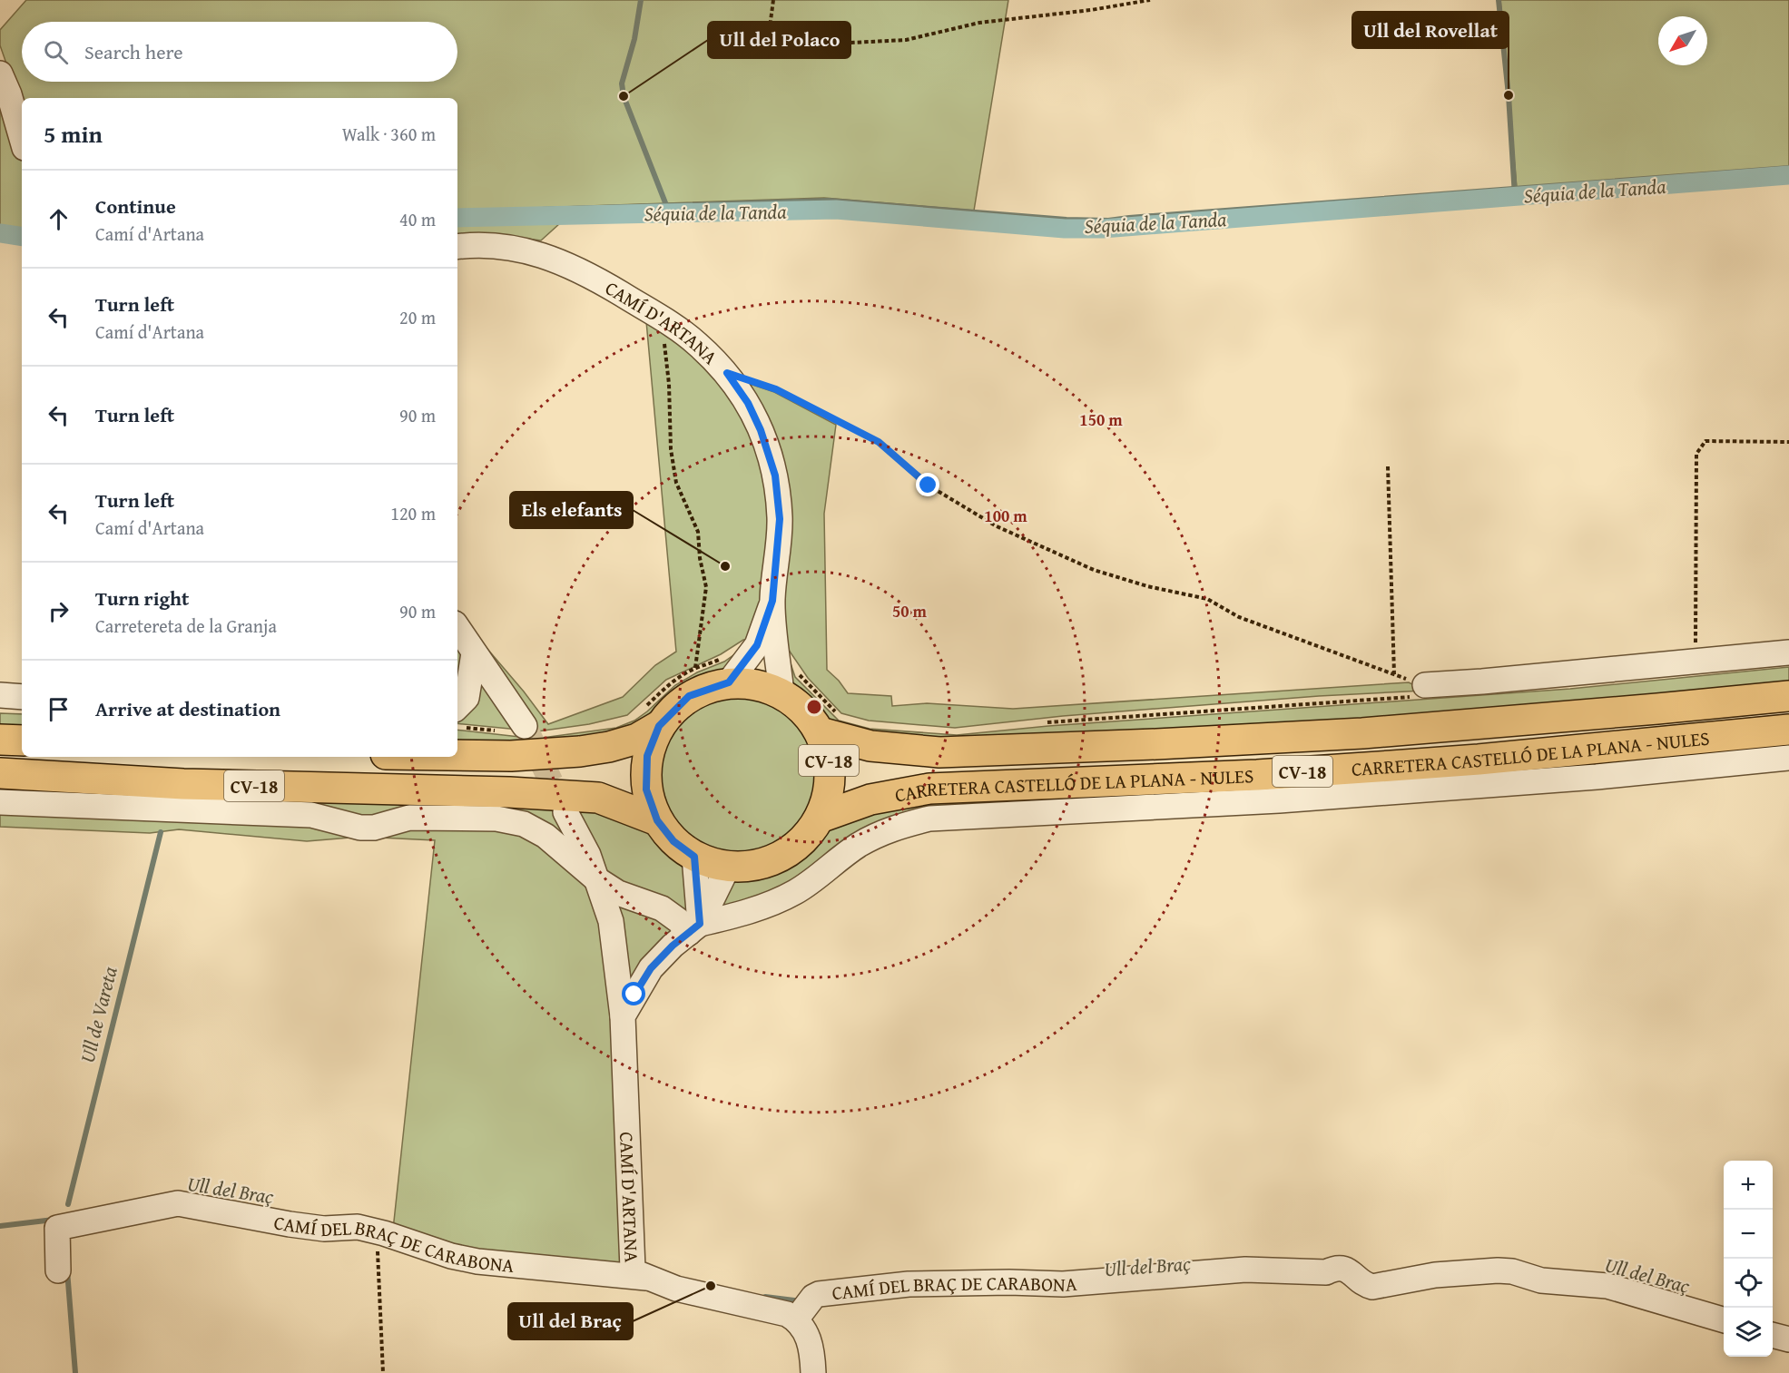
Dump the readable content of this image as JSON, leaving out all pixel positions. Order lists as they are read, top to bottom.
{
  "streets": {
    "main road": ["CARRETERA CASTELLÓ DE LA PLANA - NULES", "CV-18"],
    "street": ["CAMÍ D'ARTANA", "CAMÍ DEL BRAÇ DE CARABONA"]
  },
  "crossings": [
    ["CAMÍ D'ARTANA", "CARRETERA CASTELLÓ DE LA PLANA - NULES"],
    ["CAMÍ D'ARTANA", "CV-18"],
    ["CAMÍ D'ARTANA", "CAMÍ DEL BRAÇ DE CARABONA"],
    ["CARRETERA CASTELLÓ DE LA PLANA - NULES", "CV-18"]
  ],
  "water": ["Séquia de la Tanda", "Ull de Vareta", "Ull del Braç"],
  "places": [
    "Ull del Rovellat",
    "Ull del Polaco",
    "Els elefants",
    "Ull del Braç"
  ],
  "north": "bottom left",
  "page": {
    "search": "Search here",
    "heading": ["5 min", "Walk · 360 m"],
    "list": [
      ["Continue", "Camí d'Artana", "40 m"],
      ["Turn left", "Camí d'Artana", "20 m"],
      ["Turn left", "90 m"],
      ["Turn left", "Camí d'Artana", "120 m"],
      ["Turn right", "Carretereta de la Granja", "90 m"],
      "Arrive at destination"
    ],
    "map_buttons": ["+", "−"]
  },
  "rings": ["150 m", "100 m", "50 m"]
}
